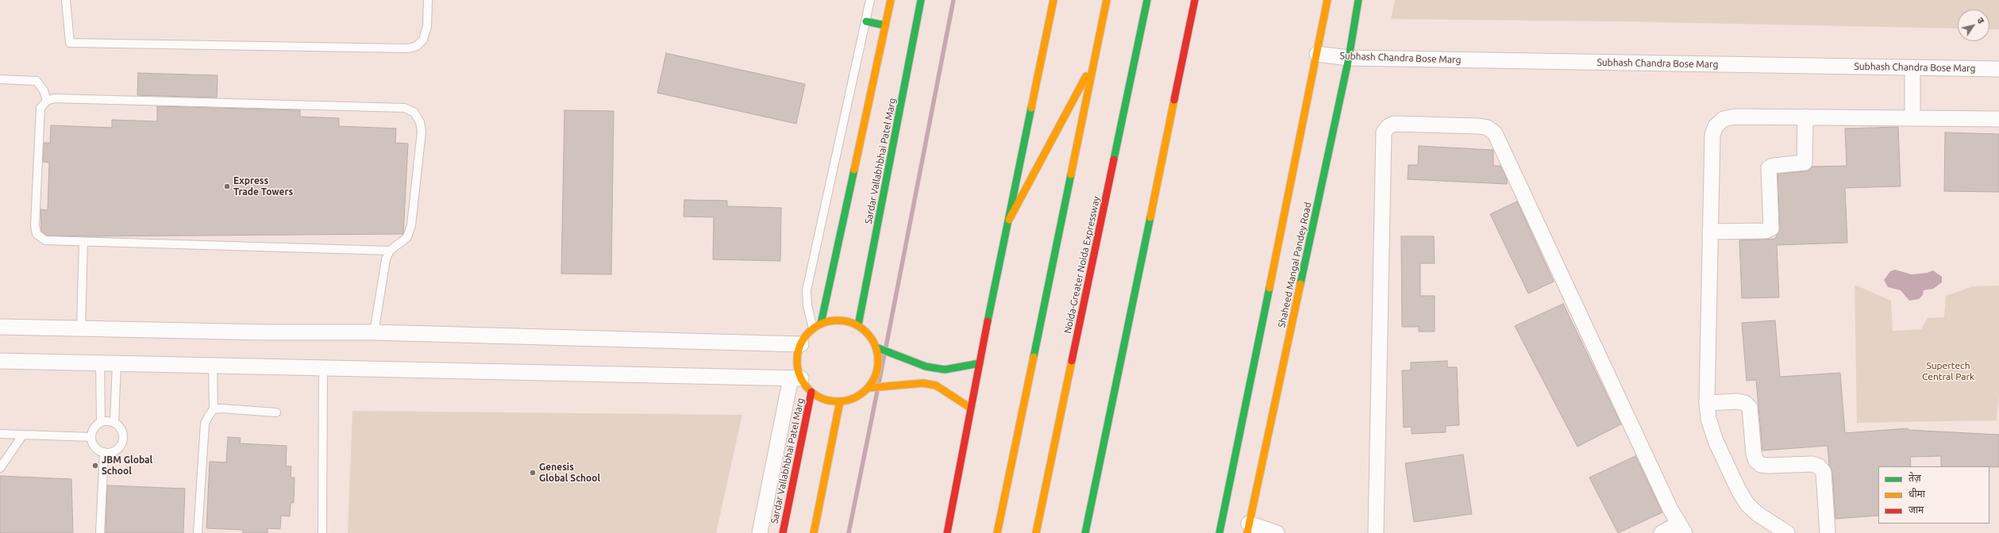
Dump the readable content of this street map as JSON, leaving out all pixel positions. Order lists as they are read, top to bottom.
{
  "streets": {
    "main road": ["Sardar Vallabhbhai Patel Marg", "Noida-Greater Noida Expressway", "Shaheed Mangal Pandey Road"],
    "street": ["Subhash Chandra Bose Marg"]
  },
  "crossings": [
    ["Subhash Chandra Bose Marg", "Shaheed Mangal Pandey Road"]
  ],
  "parks": ["Supertech Central Park"],
  "places": ["Express Trade Towers", "JBM Global School", "Genesis Global School"],
  "legend": ["तेज़", "धीमा", "जाम"],
  "north": "top right"
}
